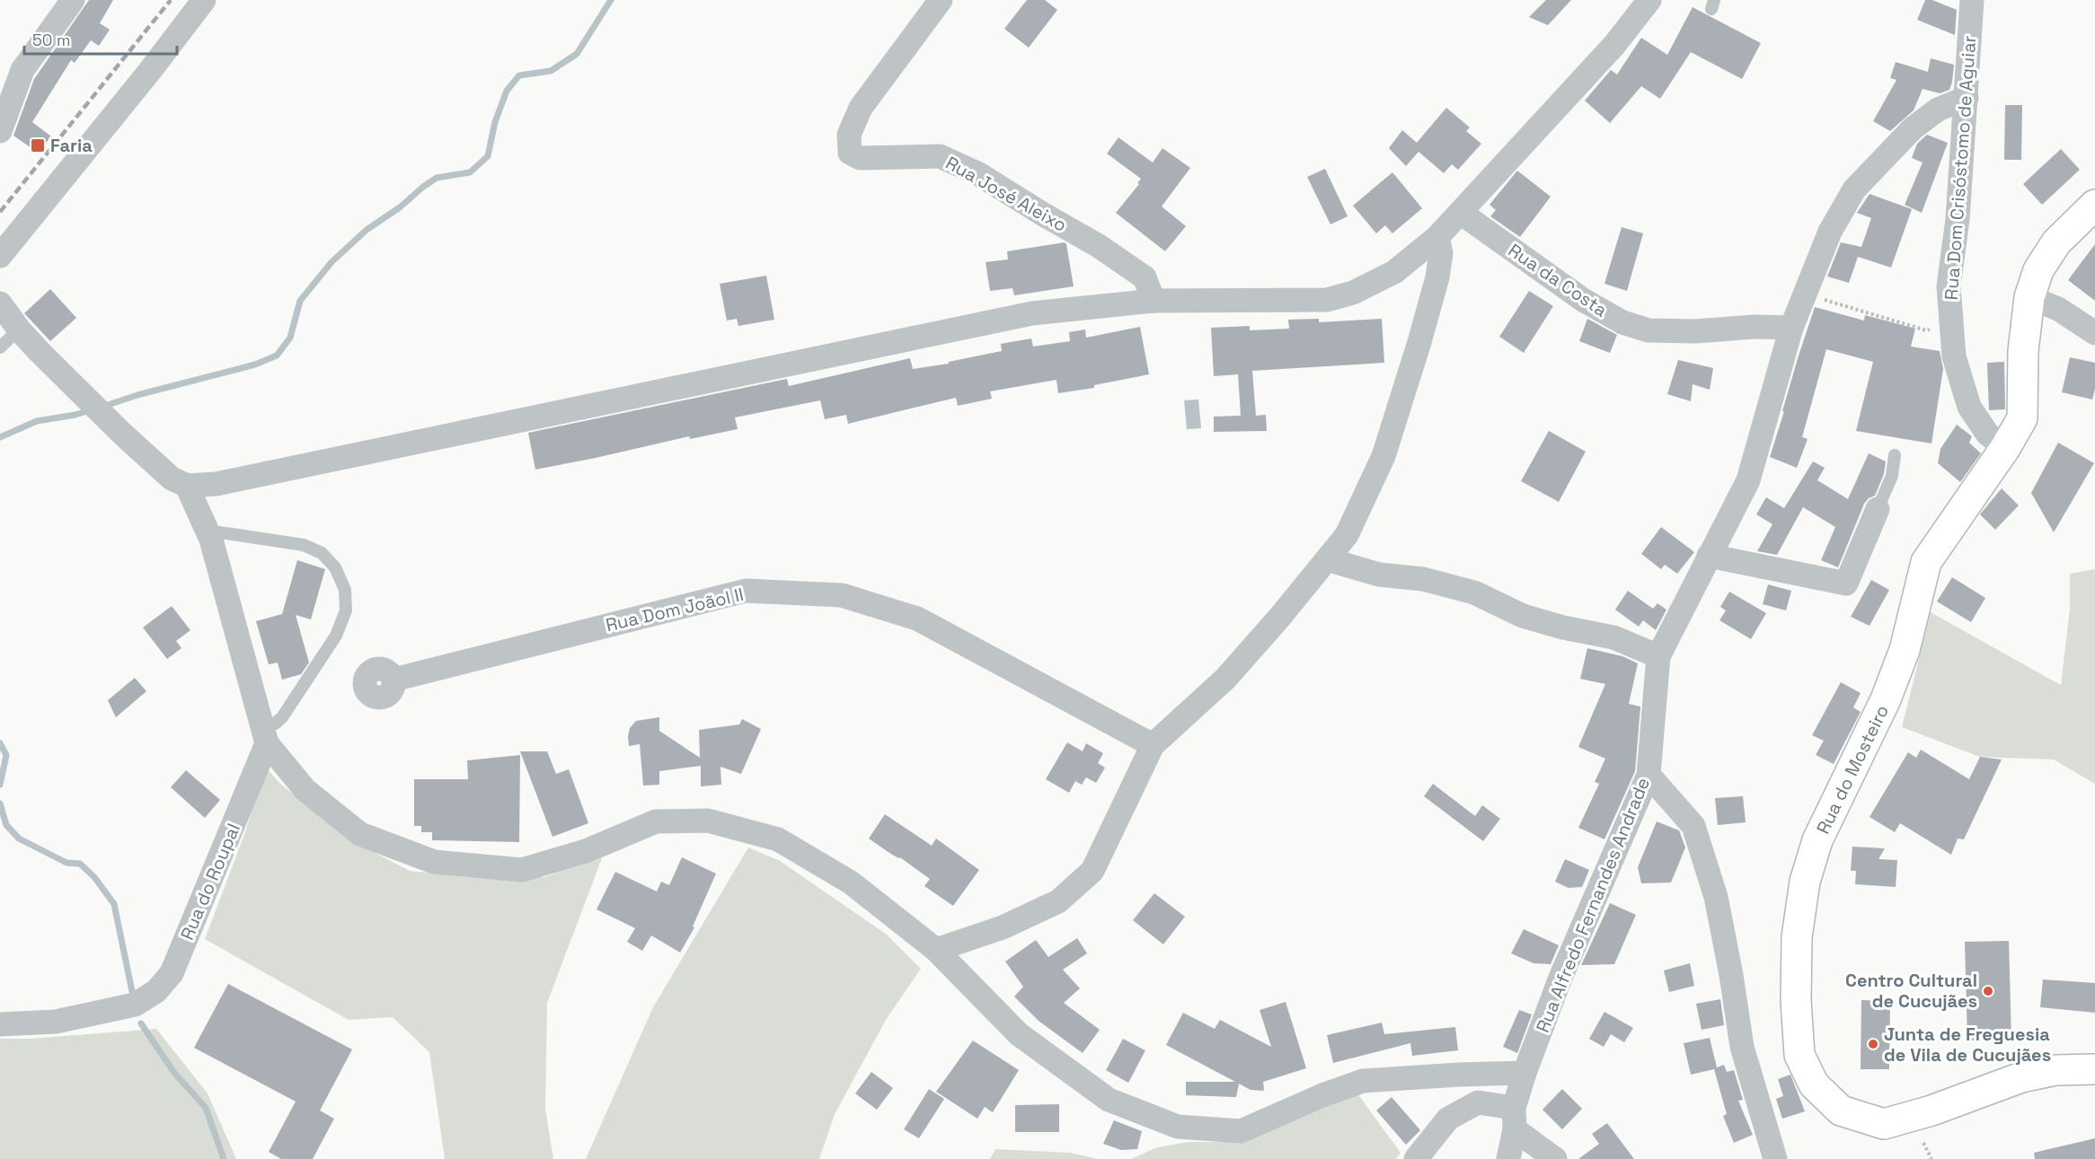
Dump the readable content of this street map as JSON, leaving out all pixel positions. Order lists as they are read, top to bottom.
{
  "streets": {
    "main road": ["Rua do Mosteiro"],
    "street": [
      "Rua Dom Crisóstomo de Aguiar",
      "Rua José Aleixo",
      "Rua da Costa",
      "Rua Dom Joãol II",
      "Rua do Roupal",
      "Rua Alfredo Fernandes Andrade"
    ]
  },
  "crossings": [
    ["Rua Dom Crisóstomo de Aguiar", "Rua do Mosteiro"],
    ["Rua Dom Crisóstomo de Aguiar", "Rua Alfredo Fernandes Andrade"],
    ["Rua da Costa", "Rua Alfredo Fernandes Andrade"]
  ],
  "places": {
    "transit": ["Faria"],
    "other": ["Centro Cultural de Cucujães", "Junta de Freguesia de Vila de Cucujães"]
  },
  "scale_bar": "50 m"
}
